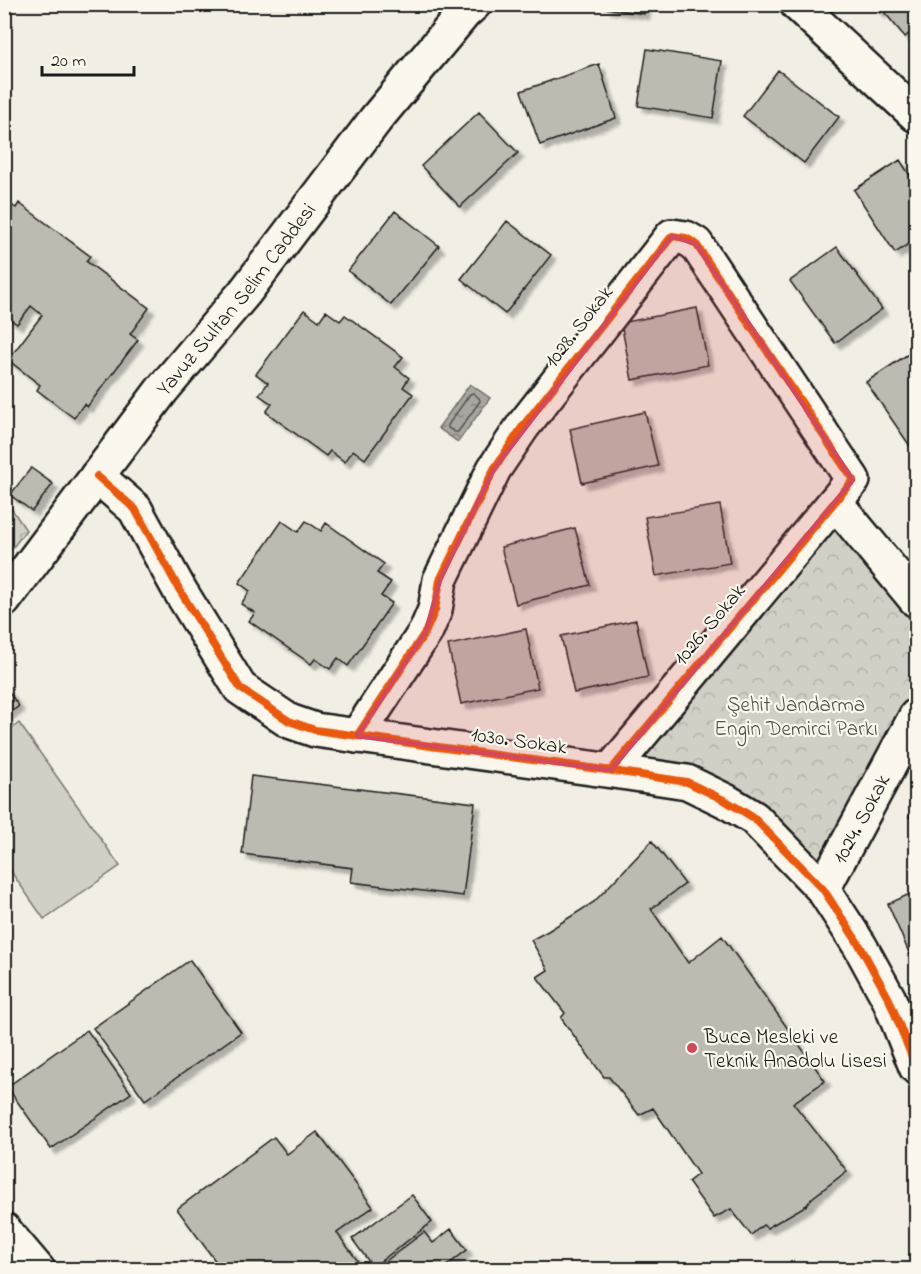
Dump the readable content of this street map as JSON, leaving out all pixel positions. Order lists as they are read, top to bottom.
{
  "streets": {
    "street": [
      "Yavuz Sultan Selim Caddesi",
      "1028. Sokak",
      "1026. Sokak",
      "1030. Sokak",
      "1024. Sokak"
    ]
  },
  "crossings": [
    ["Yavuz Sultan Selim Caddesi", "1030. Sokak"],
    ["1028. Sokak", "1026. Sokak"],
    ["1028. Sokak", "1030. Sokak"],
    ["1026. Sokak", "1030. Sokak"],
    ["1030. Sokak", "1024. Sokak"]
  ],
  "parks": ["Şehit Jandarma Engin Demirci Parkı"],
  "places": ["Buca Mesleki ve Teknik Anadolu Lisesi"],
  "scale_bar": "20 m"
}
